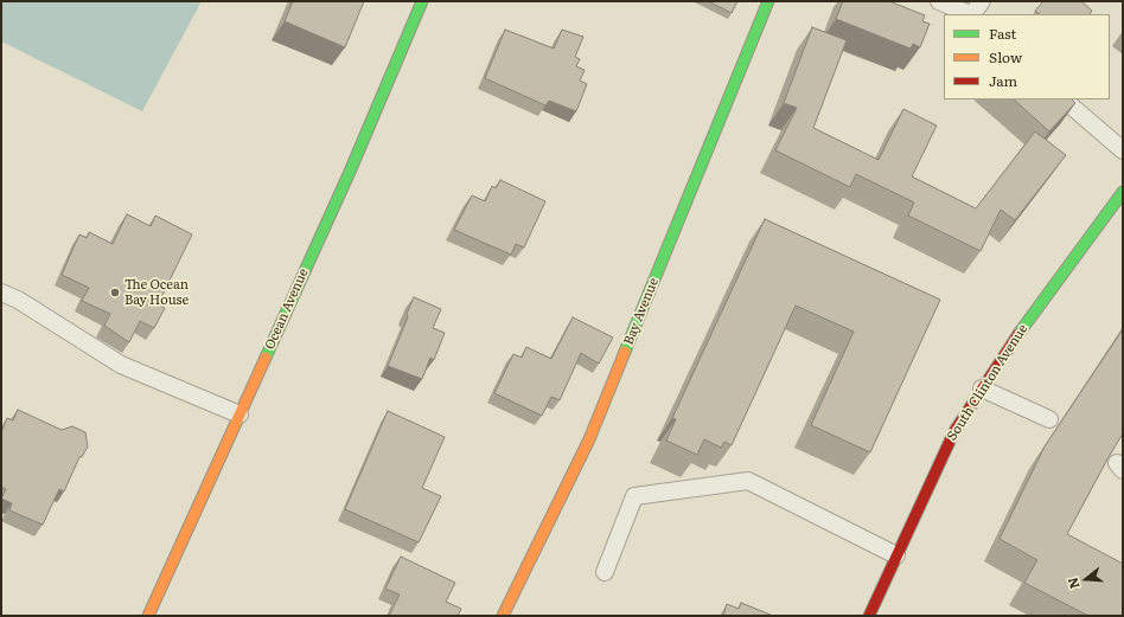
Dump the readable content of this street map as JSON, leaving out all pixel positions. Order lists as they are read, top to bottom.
{
  "streets": {
    "street": ["Ocean Avenue", "Bay Avenue", "South Clinton Avenue"]
  },
  "places": ["The Ocean Bay House"],
  "legend": ["Fast", "Slow", "Jam"],
  "north": "left"
}
